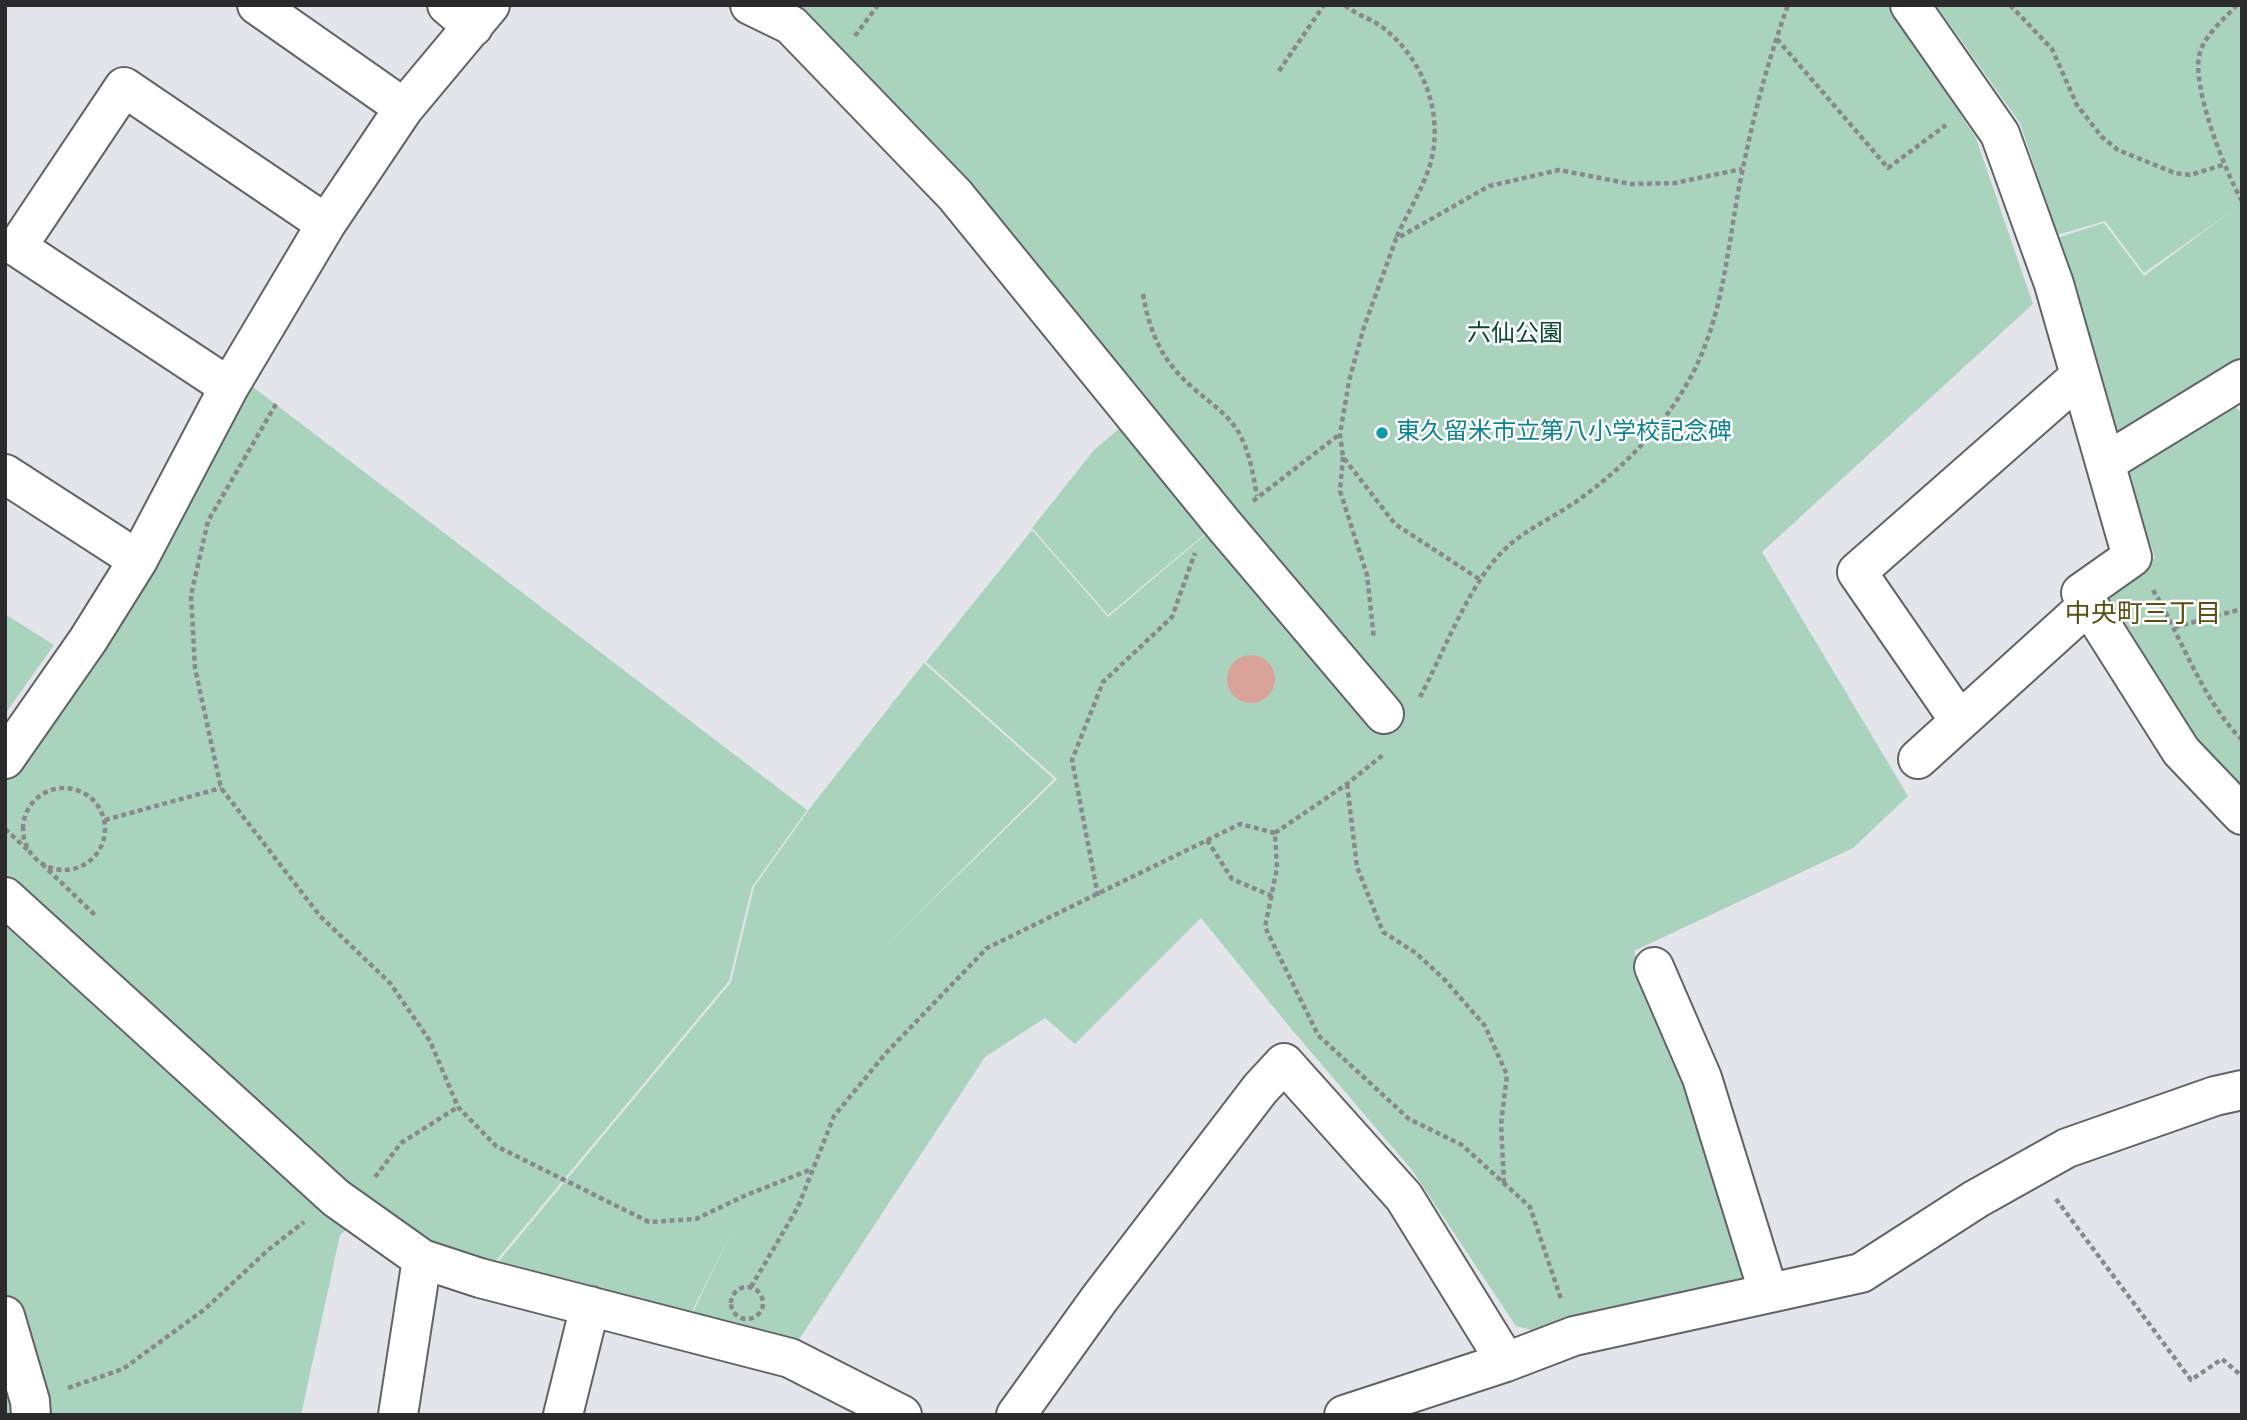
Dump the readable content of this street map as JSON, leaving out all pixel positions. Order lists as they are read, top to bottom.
{
  "districts": ["中央町三丁目"],
  "parks": ["六仙公園"],
  "places": ["東久留米市立第八小学校記念碑"]
}
